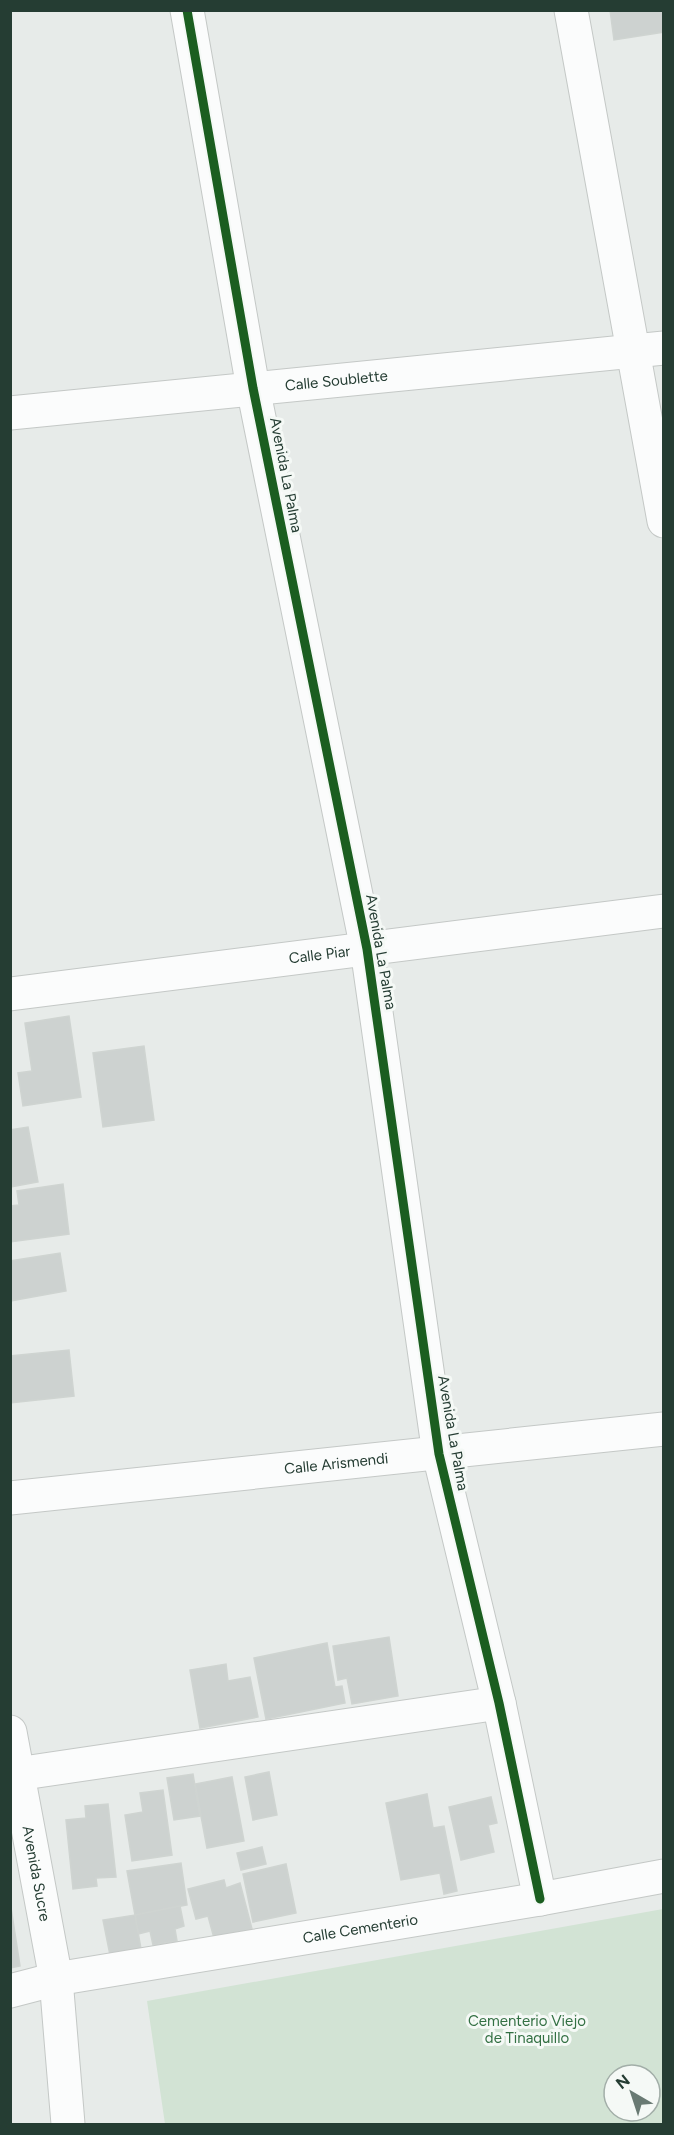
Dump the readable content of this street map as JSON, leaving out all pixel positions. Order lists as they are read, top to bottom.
{
  "streets": {
    "street": [
      "Calle Soublette",
      "Avenida La Palma",
      "Calle Piar",
      "Calle Arismendi",
      "Avenida Sucre",
      "Calle Cementerio"
    ]
  },
  "crossings": [
    ["Calle Soublette", "Avenida La Palma"],
    ["Avenida La Palma", "Calle Piar"],
    ["Avenida La Palma", "Calle Arismendi"],
    ["Avenida La Palma", "Calle Cementerio"],
    ["Avenida Sucre", "Calle Cementerio"]
  ],
  "parks": ["Cementerio Viejo de Tinaquillo"],
  "north": "top left"
}
